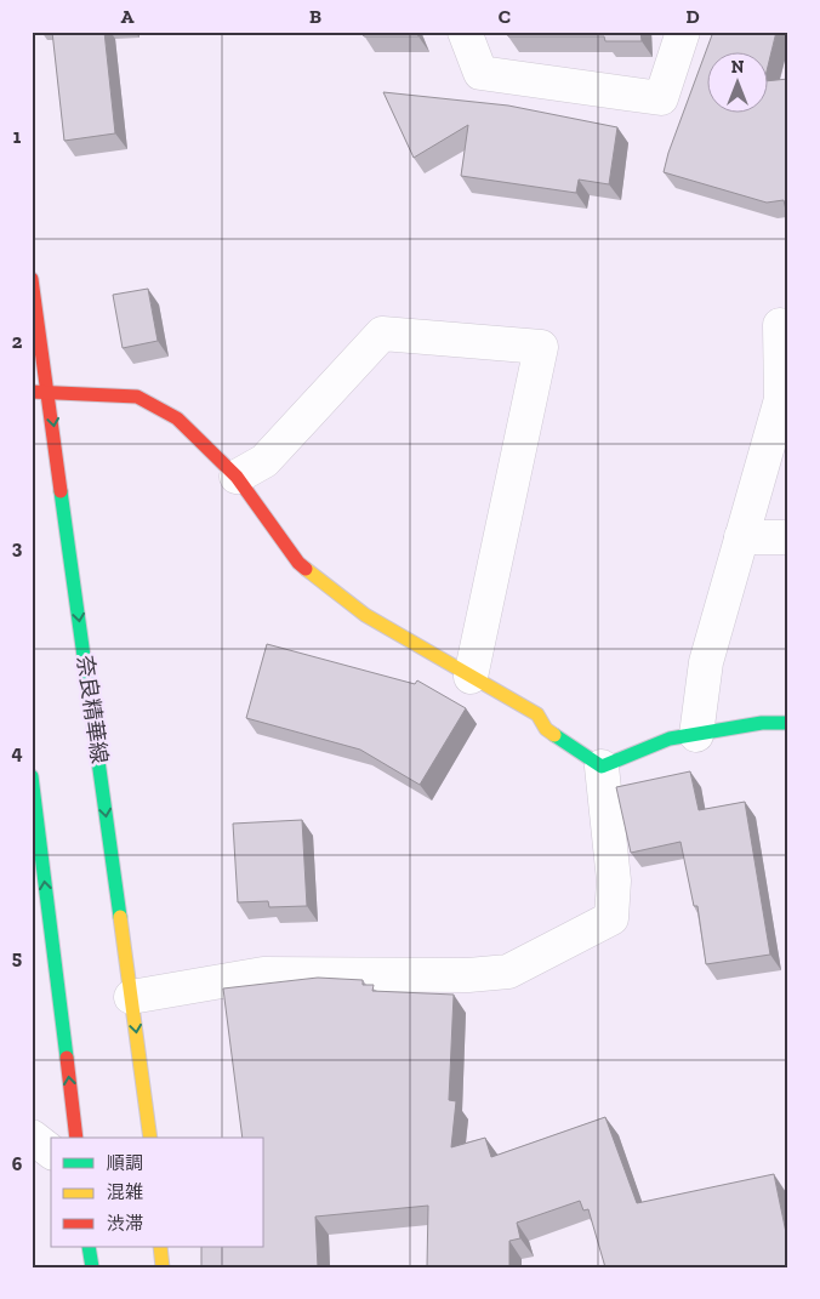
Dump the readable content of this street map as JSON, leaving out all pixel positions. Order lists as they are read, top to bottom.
{
  "streets": {
    "main road": ["奈良精華線"]
  },
  "legend": ["順調", "混雑", "渋滞"],
  "north": "top",
  "grid": {
    "columns": [
      "A",
      "B",
      "C",
      "D"
    ],
    "rows": [
      "1",
      "2",
      "3",
      "4",
      "5",
      "6"
    ]
  }
}
